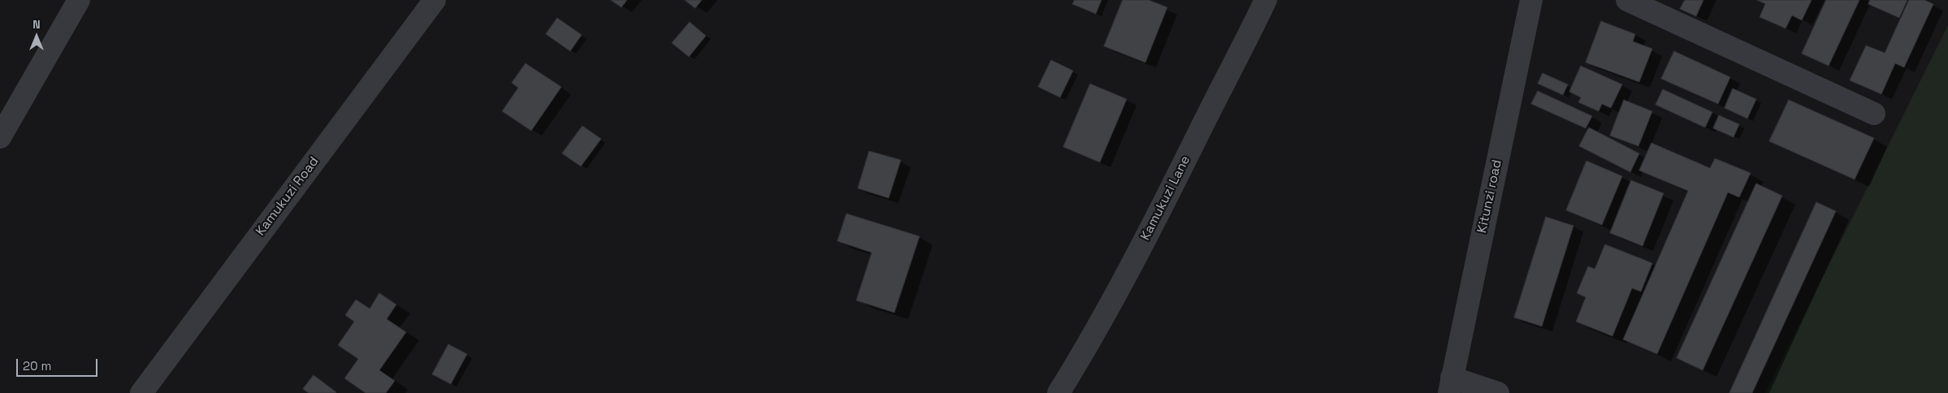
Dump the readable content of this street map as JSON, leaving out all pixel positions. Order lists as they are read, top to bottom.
{
  "streets": {
    "street": ["Kamukuzi Road", "Kitunzi road", "Kamukuzi Lane"]
  },
  "scale_bar": "20 m",
  "north": "top"
}
